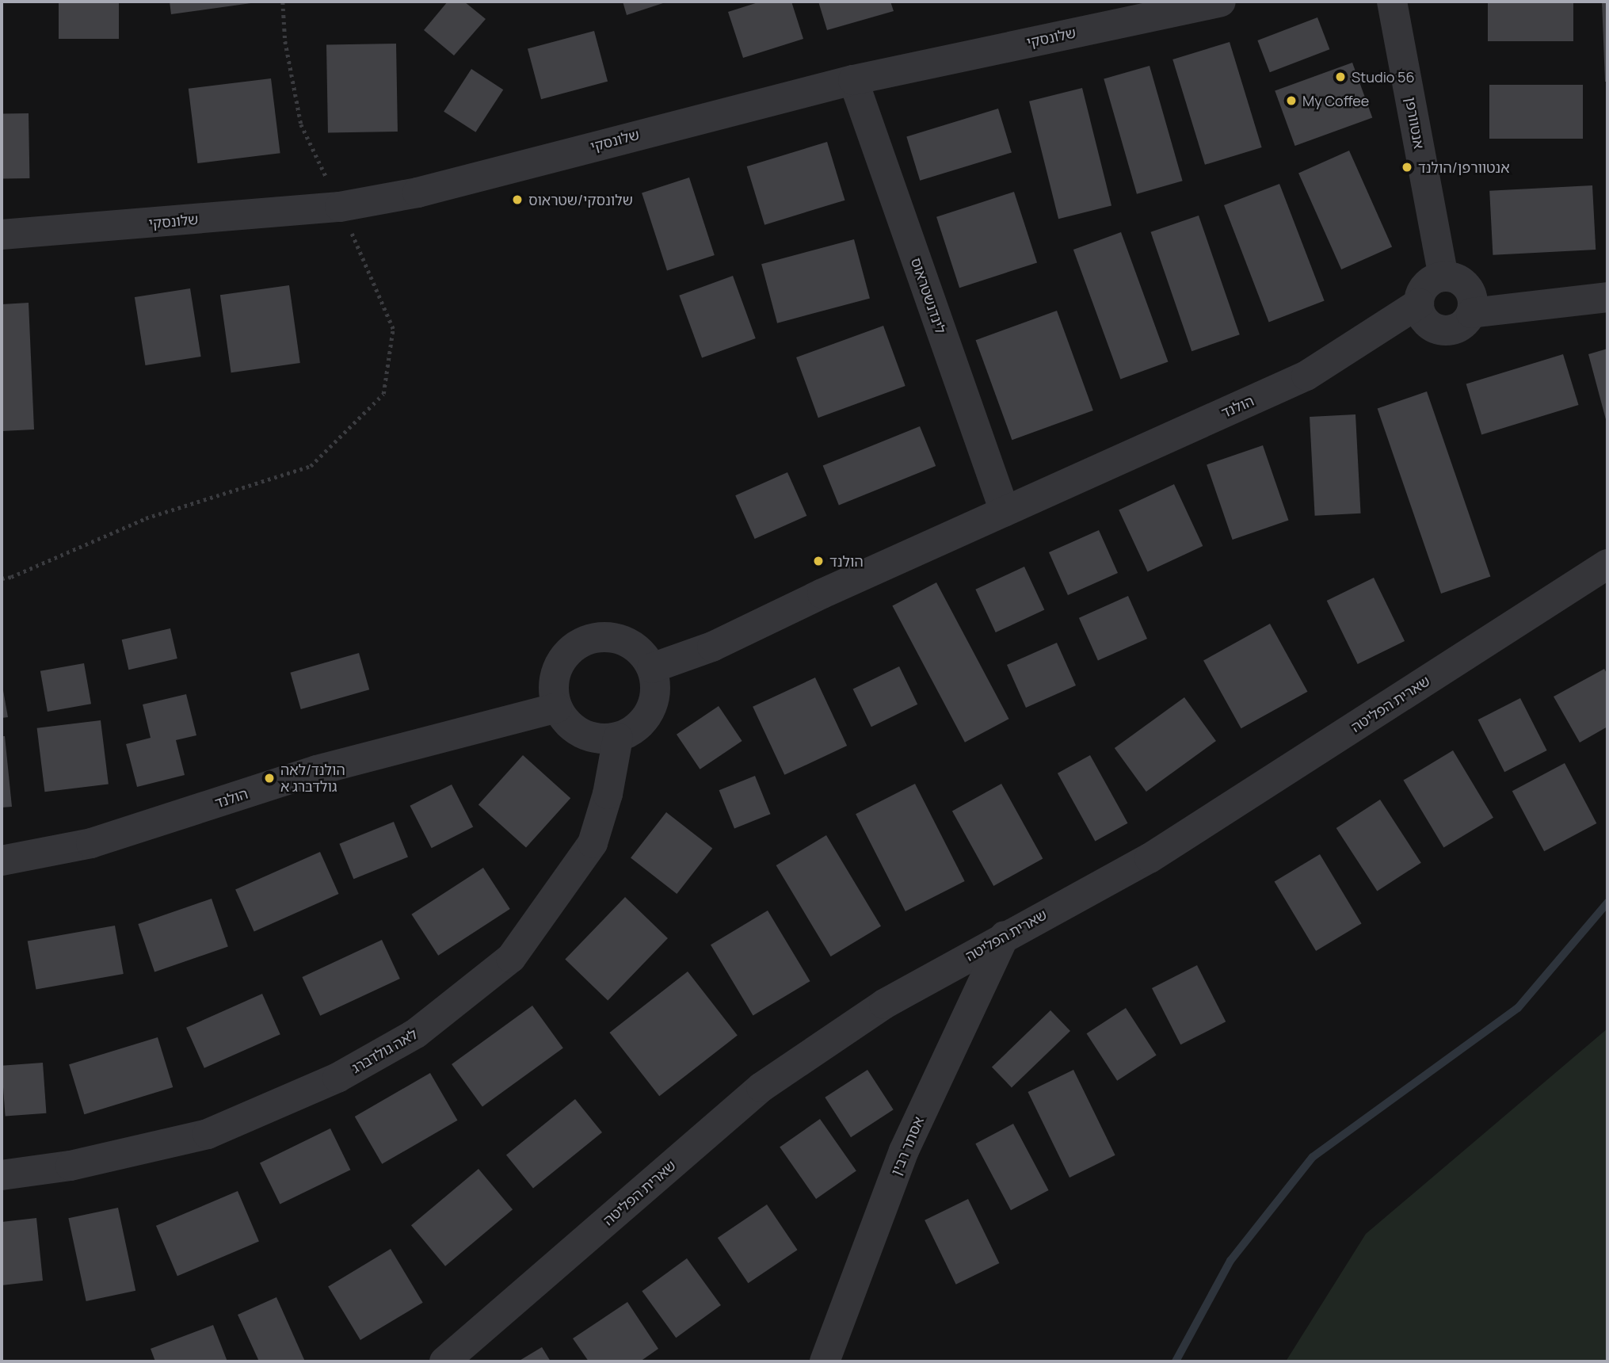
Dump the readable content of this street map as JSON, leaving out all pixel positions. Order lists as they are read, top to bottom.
{
  "streets": {
    "street": [
      "שלונסקי",
      "אנטוורפן",
      "לינדנשטראוס",
      "הולנד",
      "שארית הפליטה",
      "לאה גולדברג",
      "אסתר רבין"
    ]
  },
  "crossings": [
    ["שלונסקי", "לינדנשטראוס"],
    ["אנטוורפן", "הולנד"],
    ["לינדנשטראוס", "הולנד"],
    ["הולנד", "לאה גולדברג"],
    ["שארית הפליטה", "אסתר רבין"]
  ],
  "places": [
    "Studio 56",
    "My Coffee",
    "אנטוורפן/הולנד",
    "שלונסקי/שטראוס",
    "הולנד",
    "הולנד/לאה גולדברג א"
  ]
}
